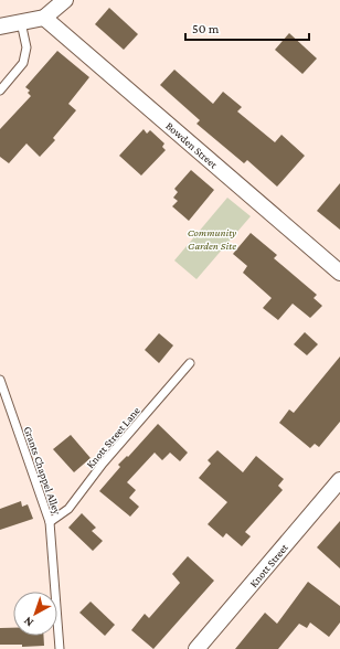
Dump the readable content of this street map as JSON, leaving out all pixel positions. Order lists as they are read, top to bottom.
{
  "streets": {
    "street": ["Bowden Street", "Knott Street"],
    "lane": ["Knott Street Lane", "Grants Chappel Alley"]
  },
  "crossings": [
    ["Knott Street Lane", "Grants Chappel Alley"]
  ],
  "parks": ["Community Garden Site"],
  "scale_bar": "50 m",
  "north": "bottom left"
}
